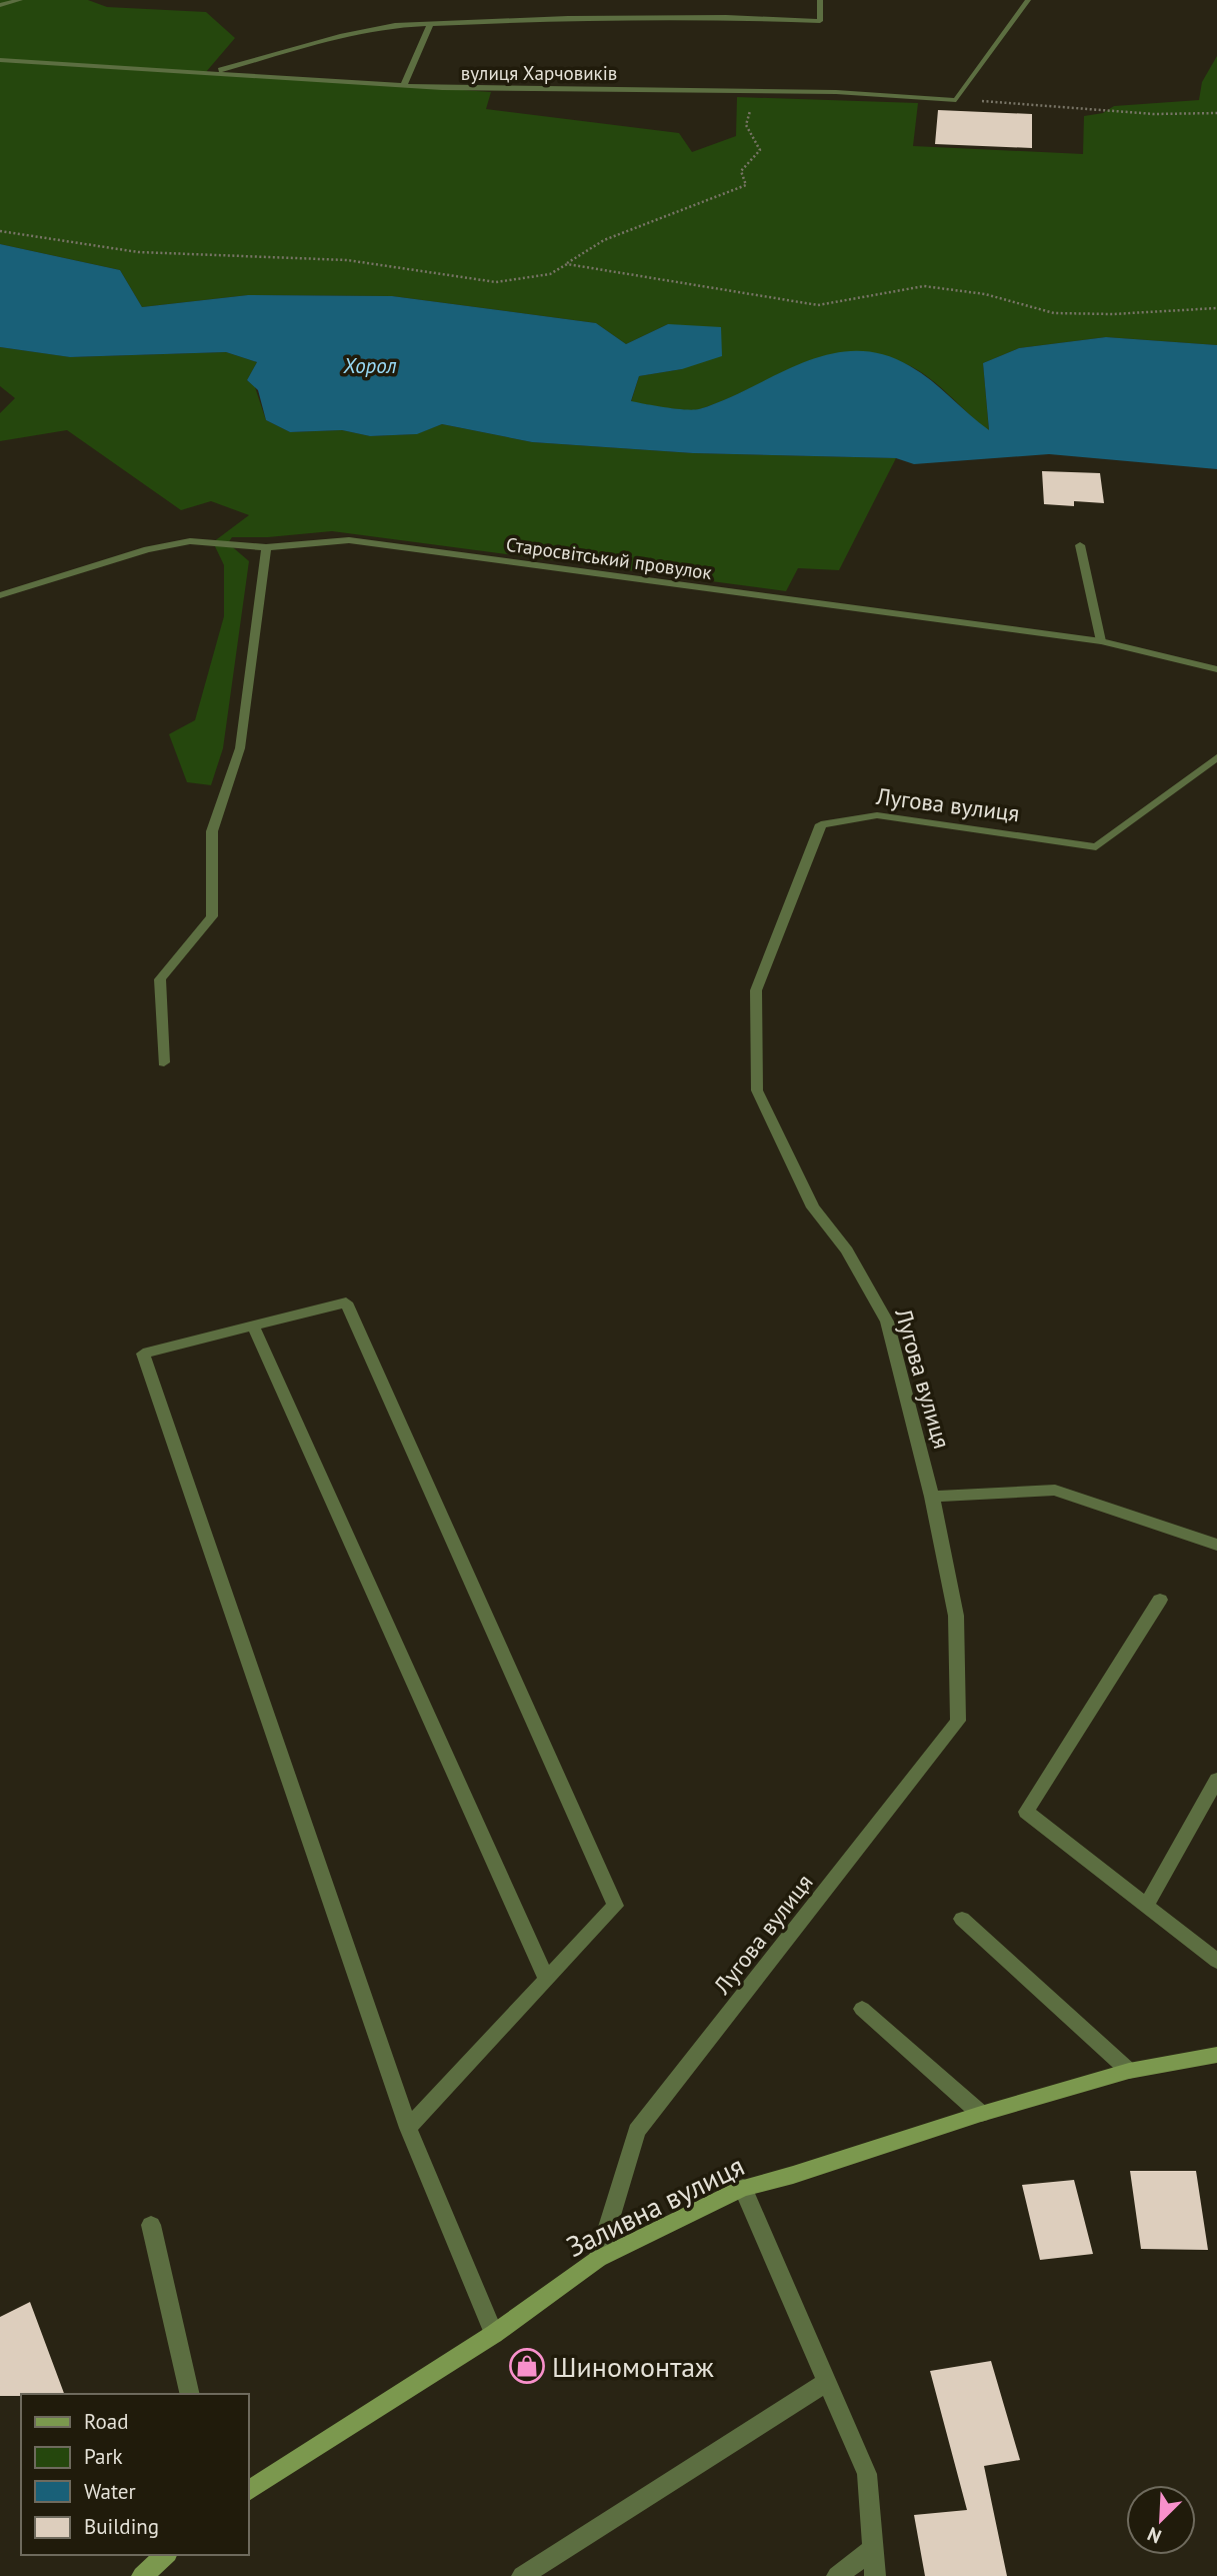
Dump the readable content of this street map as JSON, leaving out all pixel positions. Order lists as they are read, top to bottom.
{
  "streets": {
    "street": [
      "вулиця Харчовиків",
      "Старосвітський провулок",
      "Лугова вулиця",
      "Заливна вулиця"
    ]
  },
  "crossings": [
    ["Лугова вулиця", "Заливна вулиця"]
  ],
  "water": ["Хорол"],
  "places": {
    "shop": ["Шиномонтаж"]
  },
  "legend": [
    "Road",
    "Park",
    "Water",
    "Building"
  ],
  "north": "bottom left"
}
